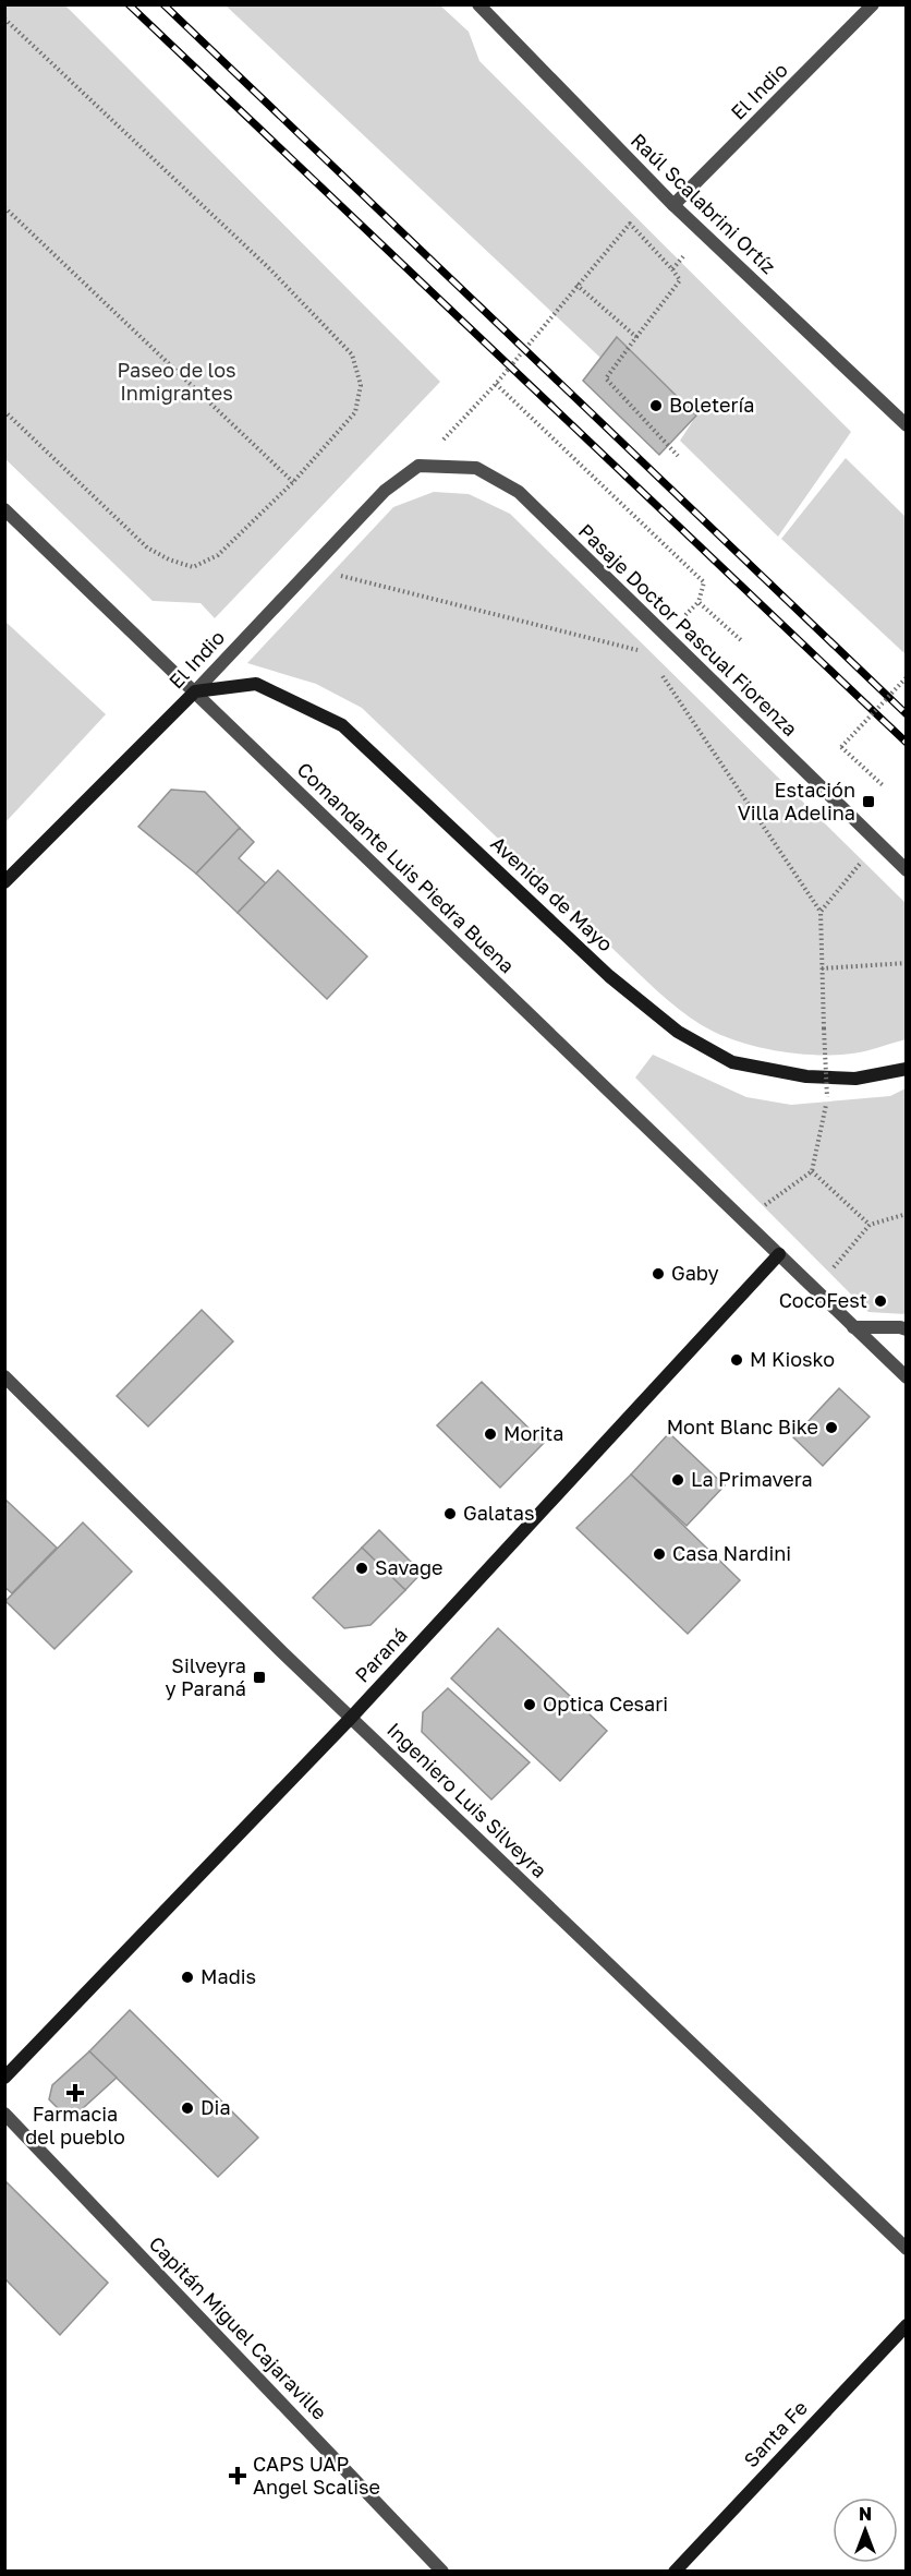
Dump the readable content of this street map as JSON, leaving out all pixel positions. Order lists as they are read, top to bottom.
{
  "streets": {
    "street": [
      "El Indio",
      "Raúl Scalabrini Ortíz",
      "Pasaje Doctor Pascual Fiorenza",
      "Comandante Luis Piedra Buena",
      "Avenida de Mayo",
      "Paraná",
      "Ingeniero Luis Silveyra",
      "Capitán Miguel Cajaraville",
      "Santa Fe"
    ]
  },
  "crossings": [
    ["El Indio", "Raúl Scalabrini Ortíz"],
    ["El Indio", "Pasaje Doctor Pascual Fiorenza"],
    ["El Indio", "Comandante Luis Piedra Buena"],
    ["El Indio", "Avenida de Mayo"],
    ["Comandante Luis Piedra Buena", "Avenida de Mayo"],
    ["Comandante Luis Piedra Buena", "Paraná"],
    ["Paraná", "Ingeniero Luis Silveyra"]
  ],
  "parks": ["Paseo de los Inmigrantes"],
  "places": {
    "other": [
      "Boletería",
      "Gaby",
      "CocoFest",
      "M Kiosko",
      "Mont Blanc Bike",
      "Morita",
      "La Primavera",
      "Galatas",
      "Casa Nardini",
      "Savage",
      "Optica Cesari",
      "Madis",
      "Dia"
    ],
    "transit": ["Estación Villa Adelina", "Silveyra y Paraná"],
    "health": ["Farmacia del pueblo", "CAPS UAP Angel Scalise"]
  },
  "north": "top"
}
